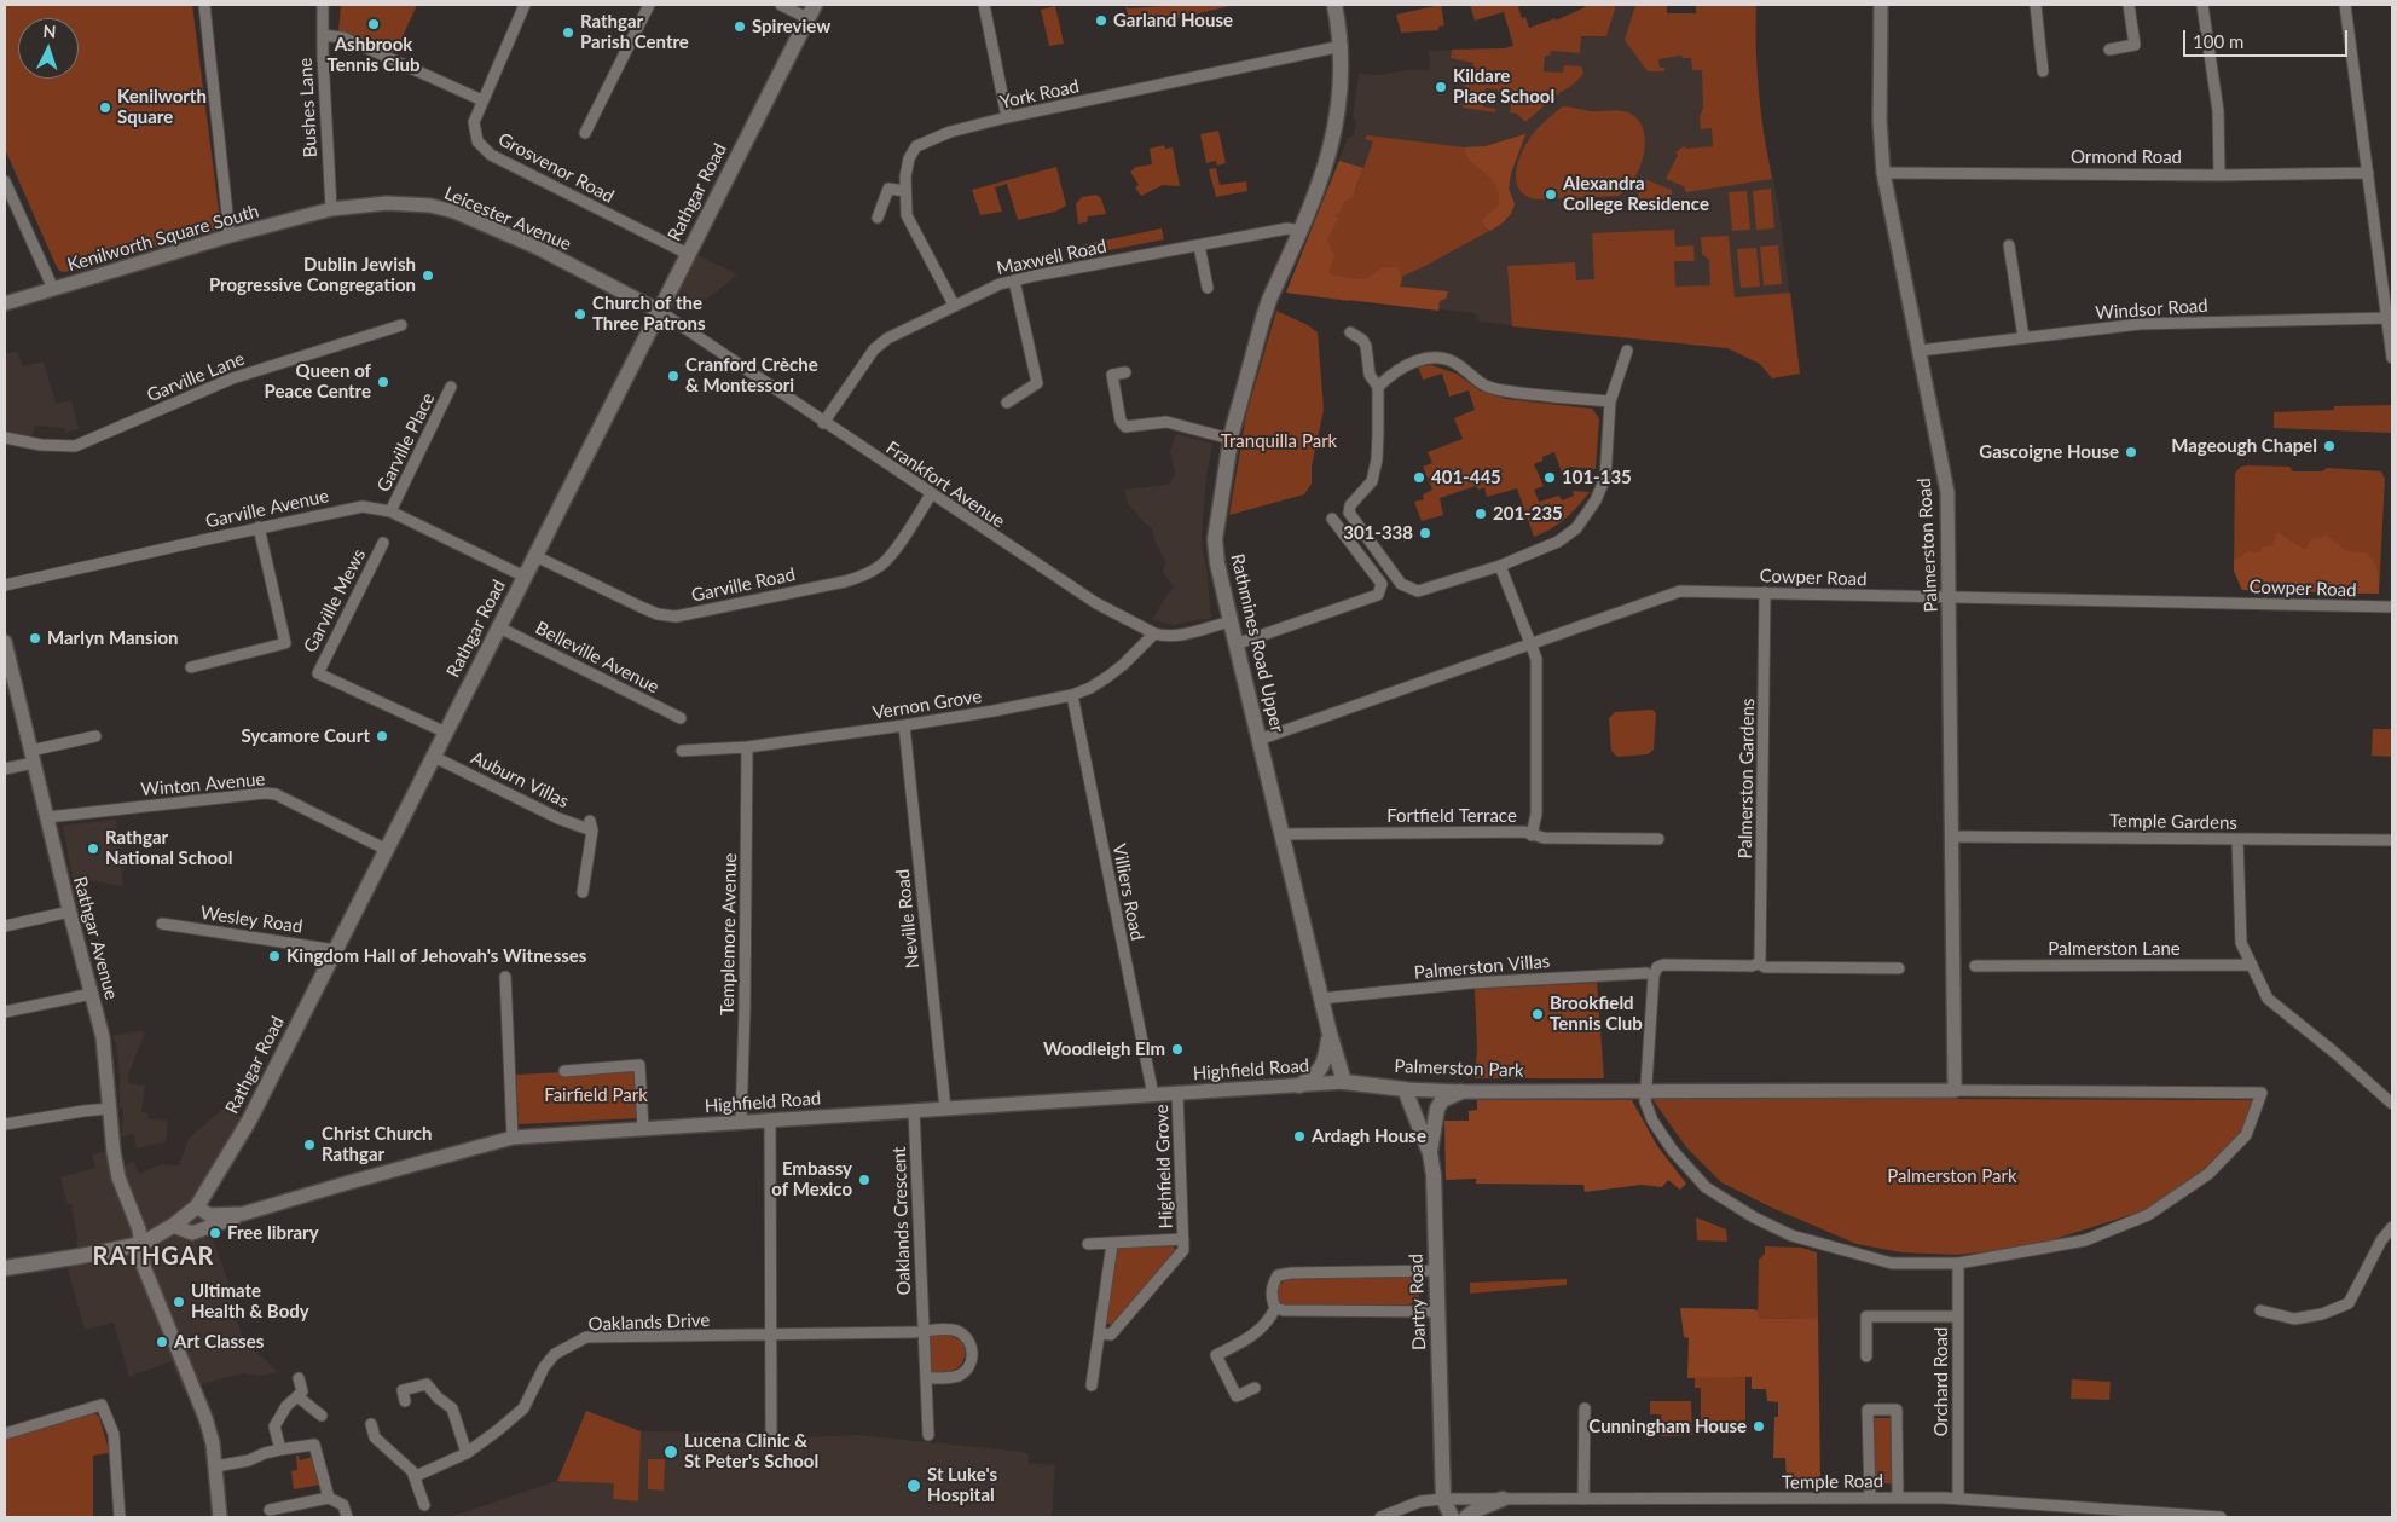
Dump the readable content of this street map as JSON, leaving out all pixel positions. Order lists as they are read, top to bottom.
{
  "streets": {
    "main road": [
      "Rathgar Road",
      "Rathmines Road Upper",
      "Palmerston Park",
      "Dartry Road"
    ],
    "street": [
      "York Road",
      "Bushes Lane",
      "Ormond Road",
      "Grosvenor Road",
      "Leicester Avenue",
      "Kenilworth Square South",
      "Maxwell Road",
      "Windsor Road",
      "Garville Lane",
      "Garville Place",
      "Frankfort Avenue",
      "Garville Avenue",
      "Palmerston Road",
      "Cowper Road",
      "Garville Road",
      "Garville Mews",
      "Belleville Avenue",
      "Vernon Grove",
      "Palmerston Gardens",
      "Auburn Villas",
      "Winton Avenue",
      "Fortfield Terrace",
      "Temple Gardens",
      "Villiers Road",
      "Neville Road",
      "Wesley Road",
      "Templemore Avenue",
      "Rathgar Avenue",
      "Palmerston Lane",
      "Palmerston Villas",
      "Highfield Road",
      "Highfield Grove",
      "Oaklands Crescent",
      "Oaklands Drive",
      "Orchard Road",
      "Temple Road"
    ]
  },
  "crossings": [
    ["York Road", "Maxwell Road"],
    ["York Road", "Rathmines Road Upper"],
    ["Bushes Lane", "Leicester Avenue"],
    ["Bushes Lane", "Kenilworth Square South"],
    ["Ormond Road", "Palmerston Road"],
    ["Grosvenor Road", "Rathgar Road"],
    ["Rathgar Road", "Leicester Avenue"],
    ["Rathgar Road", "Frankfort Avenue"],
    ["Rathgar Road", "Garville Avenue"],
    ["Rathgar Road", "Garville Road"],
    ["Rathgar Road", "Garville Mews"],
    ["Rathgar Road", "Belleville Avenue"],
    ["Rathgar Road", "Auburn Villas"],
    ["Rathgar Road", "Winton Avenue"],
    ["Rathgar Road", "Wesley Road"],
    ["Rathgar Road", "Rathgar Avenue"],
    ["Rathgar Road", "Highfield Road"],
    ["Leicester Avenue", "Kenilworth Square South"],
    ["Leicester Avenue", "Frankfort Avenue"],
    ["Maxwell Road", "Frankfort Avenue"],
    ["Maxwell Road", "Rathmines Road Upper"],
    ["Windsor Road", "Palmerston Road"],
    ["Garville Place", "Garville Avenue"],
    ["Frankfort Avenue", "Garville Road"],
    ["Frankfort Avenue", "Rathmines Road Upper"],
    ["Frankfort Avenue", "Vernon Grove"],
    ["Palmerston Road", "Cowper Road"],
    ["Palmerston Road", "Temple Gardens"],
    ["Palmerston Road", "Palmerston Park"],
    ["Cowper Road", "Rathmines Road Upper"],
    ["Cowper Road", "Palmerston Gardens"],
    ["Rathmines Road Upper", "Fortfield Terrace"],
    ["Rathmines Road Upper", "Palmerston Villas"],
    ["Rathmines Road Upper", "Palmerston Park"],
    ["Rathmines Road Upper", "Highfield Road"],
    ["Vernon Grove", "Villiers Road"],
    ["Vernon Grove", "Neville Road"],
    ["Vernon Grove", "Templemore Avenue"],
    ["Winton Avenue", "Rathgar Avenue"],
    ["Villiers Road", "Highfield Road"],
    ["Neville Road", "Highfield Road"],
    ["Templemore Avenue", "Highfield Road"],
    ["Palmerston Park", "Highfield Road"],
    ["Palmerston Park", "Dartry Road"],
    ["Palmerston Park", "Orchard Road"],
    ["Highfield Road", "Highfield Grove"],
    ["Highfield Road", "Oaklands Crescent"],
    ["Oaklands Crescent", "Oaklands Drive"],
    ["Dartry Road", "Temple Road"],
    ["Orchard Road", "Temple Road"]
  ],
  "districts": ["RATHGAR"],
  "parks": ["Tranquilla Park", "Fairfield Park", "Palmerston Park"],
  "places": [
    "Garland House",
    "Ashbrook Tennis Club",
    "Spireview",
    "Rathgar Parish Centre",
    "Kildare Place School",
    "Kenilworth Square",
    "Alexandra College Residence",
    "Dublin Jewish Progressive Congregation",
    "Church of the Three Patrons",
    "Cranford Crèche & Montessori",
    "Queen of Peace Centre",
    "Mageough Chapel",
    "Gascoigne House",
    "401-445",
    "101-135",
    "201-235",
    "301-338",
    "Marlyn Mansion",
    "Sycamore Court",
    "Rathgar National School",
    "Kingdom Hall of Jehovah's Witnesses",
    "Brookfield Tennis Club",
    "Woodleigh Elm",
    "Ardagh House",
    "Christ Church Rathgar",
    "Embassy of Mexico",
    "Free library",
    "Ultimate Health & Body",
    "Art Classes",
    "Cunningham House",
    "Lucena Clinic & St Peter's School",
    "St Luke's Hospital"
  ],
  "scale_bar": "100 m",
  "north": "top"
}
